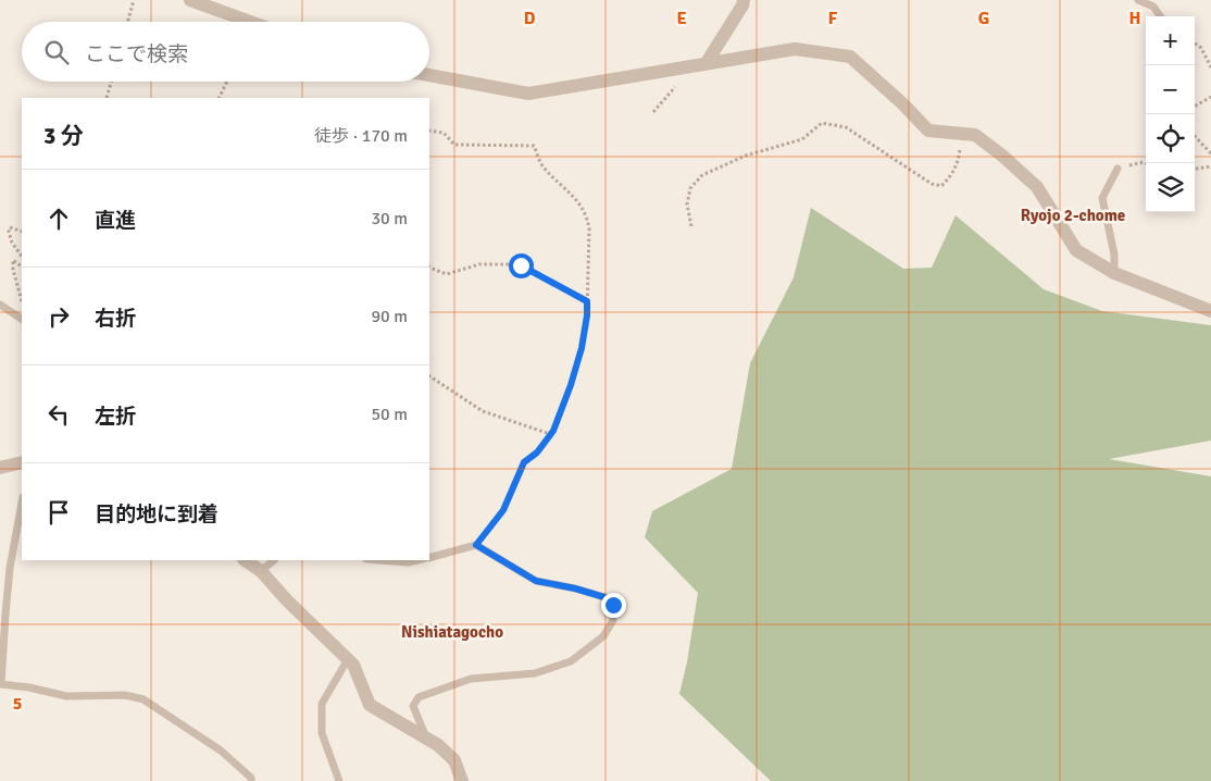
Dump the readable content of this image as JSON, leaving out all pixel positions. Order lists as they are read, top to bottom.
{
  "districts": ["Ryojo 2-chome", "Nishiatagocho"],
  "page": {
    "map_buttons": ["+", "−"],
    "search": "ここで検索",
    "heading": ["3 分", "徒歩 · 170 m"],
    "list": [
      ["直進", "30 m"],
      ["右折", "90 m"],
      ["左折", "50 m"],
      "目的地に到着"
    ]
  },
  "grid": {
    "columns": [
      "D",
      "E",
      "F",
      "G",
      "H"
    ],
    "rows": ["5"]
  }
}
